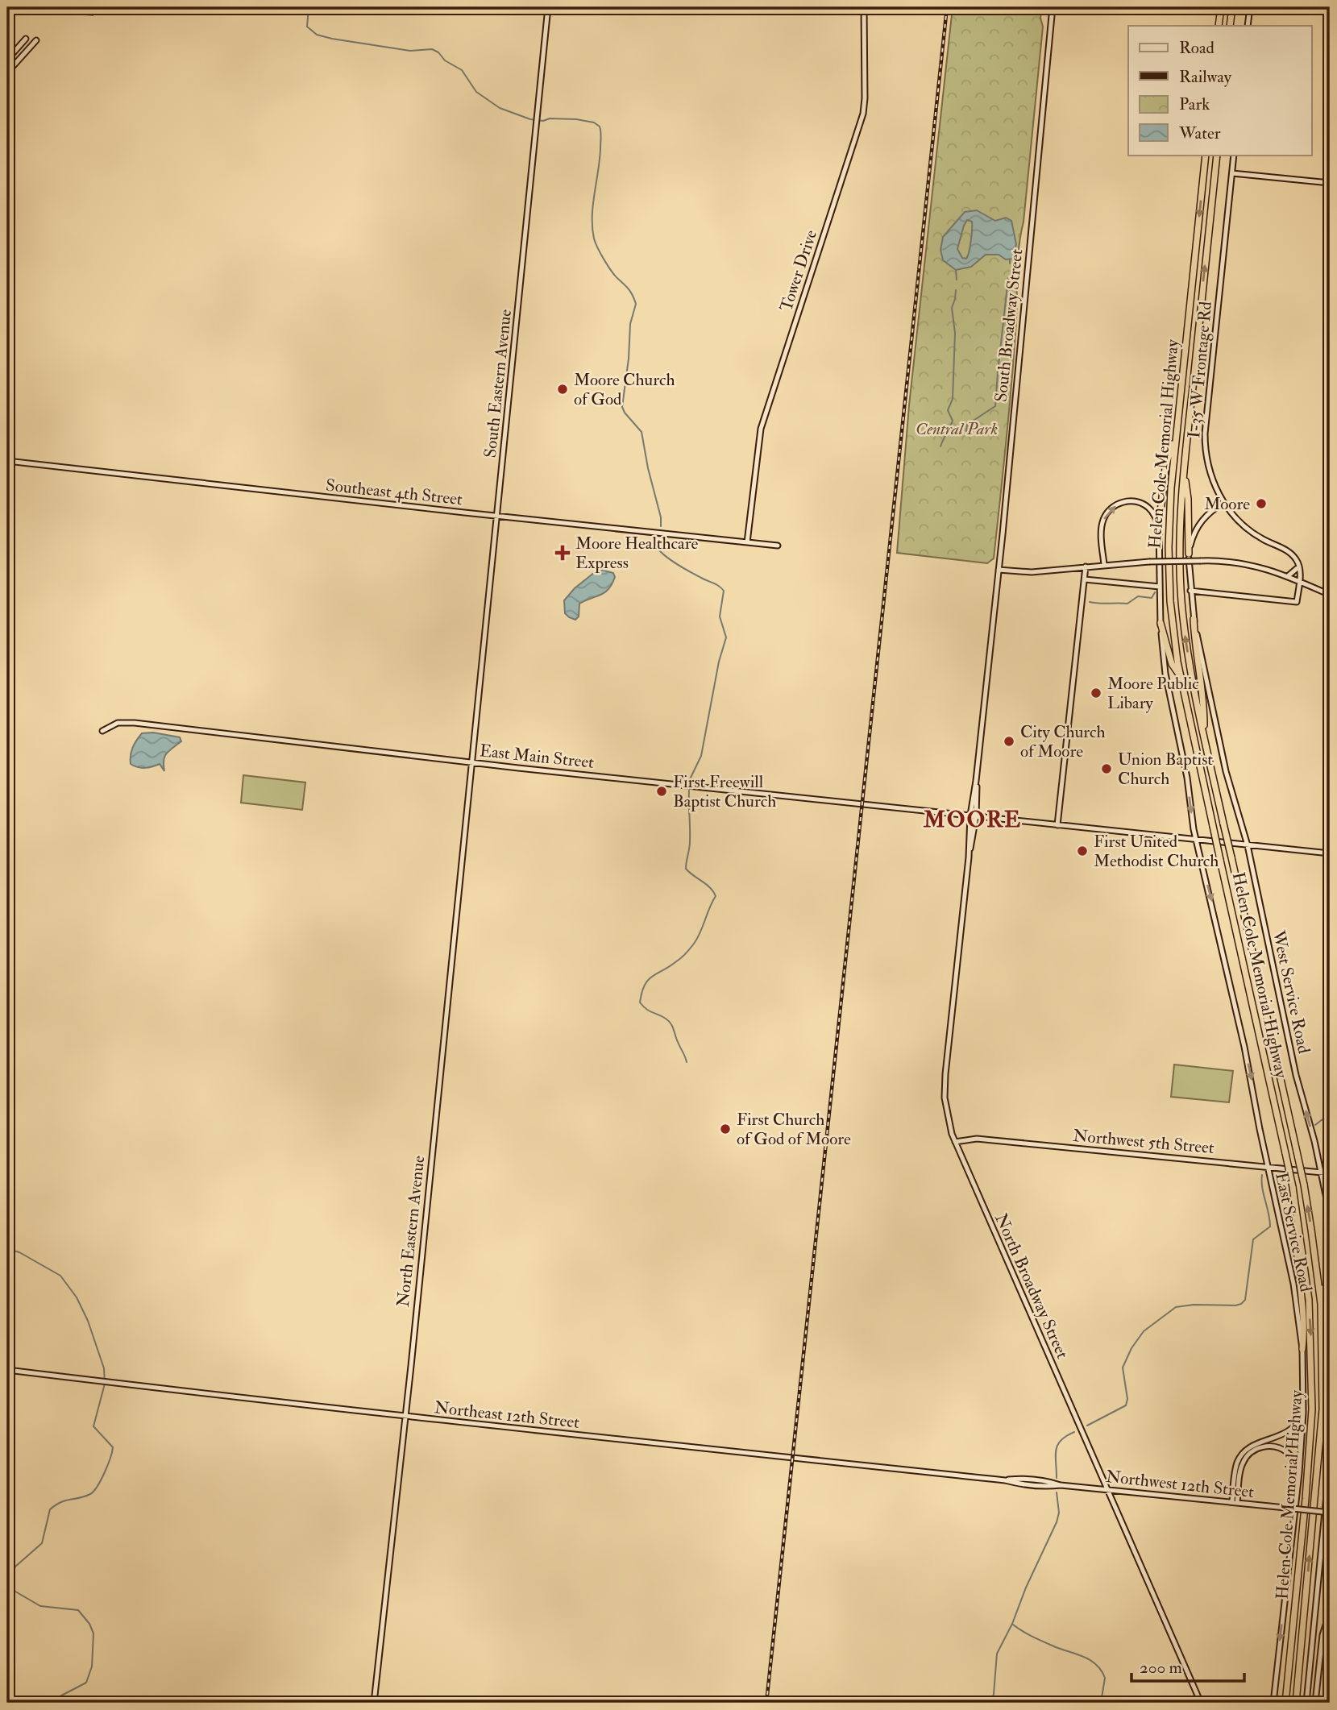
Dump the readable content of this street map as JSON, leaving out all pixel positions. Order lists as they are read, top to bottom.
{
  "streets": {
    "highway": ["Helen Cole Memorial Highway"],
    "main road": [
      "Tower Drive",
      "South Broadway Street",
      "I-35 W Frontage Rd",
      "South Eastern Avenue",
      "Southeast 4th Street",
      "East Main Street",
      "West Service Road",
      "Northwest 5th Street",
      "North Eastern Avenue",
      "East Service Road",
      "North Broadway Street",
      "Northeast 12th Street",
      "Northwest 12th Street"
    ]
  },
  "crossings": [
    ["Tower Drive", "Southeast 4th Street"],
    ["South Broadway Street", "East Main Street"],
    ["South Broadway Street", "North Broadway Street"],
    ["South Eastern Avenue", "Southeast 4th Street"],
    ["South Eastern Avenue", "East Main Street"],
    ["South Eastern Avenue", "North Eastern Avenue"],
    ["East Main Street", "West Service Road"],
    ["East Main Street", "North Eastern Avenue"],
    ["East Main Street", "East Service Road"],
    ["East Main Street", "North Broadway Street"],
    ["West Service Road", "Northwest 5th Street"],
    ["Northwest 5th Street", "East Service Road"],
    ["Northwest 5th Street", "North Broadway Street"],
    ["North Eastern Avenue", "Northeast 12th Street"],
    ["North Broadway Street", "Northwest 12th Street"],
    ["Northeast 12th Street", "Northwest 12th Street"]
  ],
  "one_way": ["West Service Road", "East Service Road"],
  "districts": ["MOORE"],
  "parks": ["Central Park"],
  "places": {
    "other": [
      "Moore Church of God",
      "Moore",
      "Moore Public Libary",
      "City Church of Moore",
      "Union Baptist Church",
      "First Freewill Baptist Church",
      "First United Methodist Church",
      "First Church of God of Moore"
    ],
    "health": ["Moore Healthcare Express"]
  },
  "legend": [
    "Road",
    "Railway",
    "Park",
    "Water"
  ],
  "scale_bar": "200 m"
}
